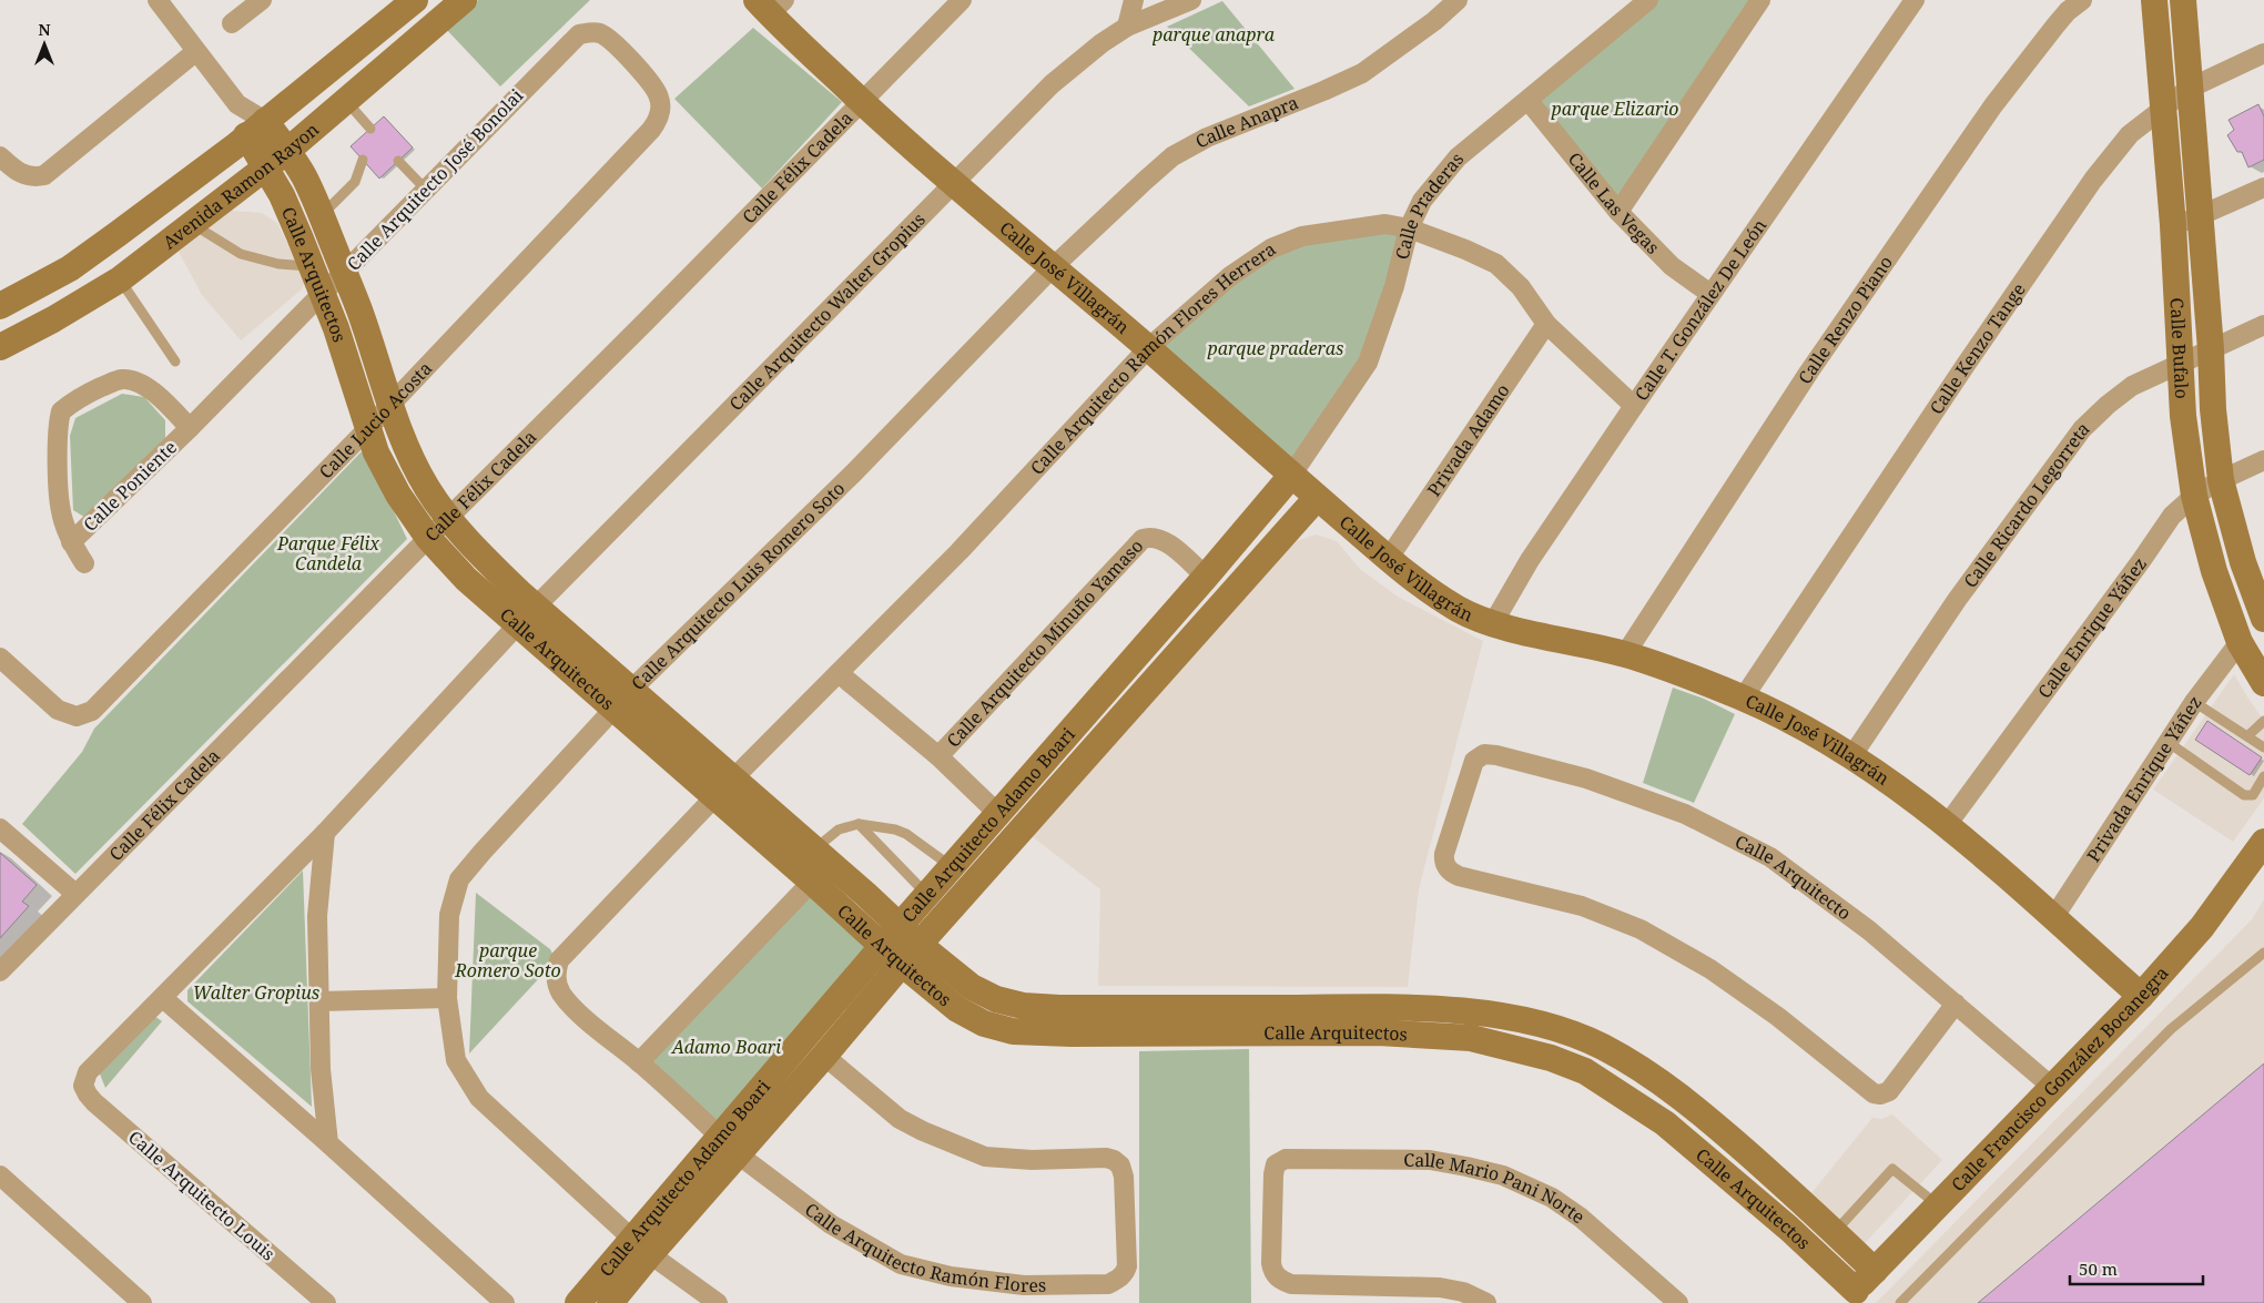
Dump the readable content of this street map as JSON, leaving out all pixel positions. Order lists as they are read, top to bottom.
{
  "streets": {
    "street": [
      "Calle Anapra",
      "Calle Félix Cadela",
      "Calle Arquitecto José Bonolai",
      "Avenida Ramon Rayon",
      "Calle Las Vegas",
      "Calle Praderas",
      "Calle Arquitectos",
      "Calle José Villagrán",
      "Calle T. González De León",
      "Calle Arquitecto Walter Gropius",
      "Calle Renzo Piano",
      "Calle Kenzo Tange",
      "Calle Bufalo",
      "Calle Arquitecto Ramón Flores Herrera",
      "Calle Lucio Acosta",
      "Privada Adamo",
      "Calle Poniente",
      "Calle Ricardo Legorreta",
      "Calle Arquitecto Luis Romero Soto",
      "Calle Enrique Yáñez",
      "Calle Arquitecto Minuño Yamaso",
      "Privada Enrique Yáñez",
      "Calle Arquitecto Adamo Boari",
      "Calle Arquitecto",
      "Calle Francisco González Bocanegra",
      "Calle Mario Pani Norte",
      "Calle Arquitecto Louis",
      "Calle Arquitecto Ramón Flores"
    ]
  },
  "crossings": [
    ["Calle Anapra", "Calle José Villagrán"],
    ["Calle Anapra", "Calle Arquitecto Luis Romero Soto"],
    ["Calle Félix Cadela", "Calle Arquitectos"],
    ["Calle Félix Cadela", "Calle José Villagrán"],
    ["Calle Arquitecto José Bonolai", "Calle Arquitectos"],
    ["Calle Arquitecto José Bonolai", "Calle Lucio Acosta"],
    ["Calle Arquitecto José Bonolai", "Calle Poniente"],
    ["Avenida Ramon Rayon", "Calle Arquitectos"],
    ["Calle Las Vegas", "Calle Praderas"],
    ["Calle Las Vegas", "Calle T. González De León"],
    ["Calle Praderas", "Calle José Villagrán"],
    ["Calle Praderas", "Calle Arquitecto Ramón Flores Herrera"],
    ["Calle Praderas", "Calle Arquitecto Adamo Boari"],
    ["Calle Arquitectos", "Calle Arquitecto Walter Gropius"],
    ["Calle Arquitectos", "Calle Arquitecto Ramón Flores Herrera"],
    ["Calle Arquitectos", "Calle Lucio Acosta"],
    ["Calle Arquitectos", "Calle Arquitecto Luis Romero Soto"],
    ["Calle Arquitectos", "Calle Arquitecto Adamo Boari"],
    ["Calle Arquitectos", "Calle Francisco González Bocanegra"],
    ["Calle José Villagrán", "Calle T. González De León"],
    ["Calle José Villagrán", "Calle Arquitecto Walter Gropius"],
    ["Calle José Villagrán", "Calle Renzo Piano"],
    ["Calle José Villagrán", "Calle Kenzo Tange"],
    ["Calle José Villagrán", "Calle Arquitecto Ramón Flores Herrera"],
    ["Calle José Villagrán", "Privada Adamo"],
    ["Calle José Villagrán", "Calle Ricardo Legorreta"],
    ["Calle José Villagrán", "Calle Arquitecto Luis Romero Soto"],
    ["Calle José Villagrán", "Calle Enrique Yáñez"],
    ["Calle José Villagrán", "Privada Enrique Yáñez"],
    ["Calle José Villagrán", "Calle Arquitecto Adamo Boari"],
    ["Calle José Villagrán", "Calle Francisco González Bocanegra"],
    ["Calle T. González De León", "Calle Arquitecto Ramón Flores Herrera"],
    ["Calle Arquitecto Walter Gropius", "Calle Arquitecto Louis"],
    ["Calle Kenzo Tange", "Calle Bufalo"],
    ["Calle Bufalo", "Calle Ricardo Legorreta"],
    ["Calle Bufalo", "Calle Enrique Yáñez"],
    ["Calle Bufalo", "Privada Enrique Yáñez"],
    ["Calle Arquitecto Ramón Flores Herrera", "Privada Adamo"],
    ["Calle Arquitecto Ramón Flores Herrera", "Calle Arquitecto Ramón Flores"],
    ["Calle Arquitecto Luis Romero Soto", "Calle Arquitecto Adamo Boari"],
    ["Calle Arquitecto Minuño Yamaso", "Calle Arquitecto Adamo Boari"],
    ["Calle Arquitecto Adamo Boari", "Calle Arquitecto Ramón Flores"],
    ["Calle Arquitecto", "Calle Francisco González Bocanegra"]
  ],
  "parks": [
    "parque anapra",
    "parque Elizario",
    "parque praderas",
    "Parque Félix Candela",
    "parque Romero Soto",
    "Walter Gropius",
    "Adamo Boari"
  ],
  "scale_bar": "50 m",
  "north": "top"
}
